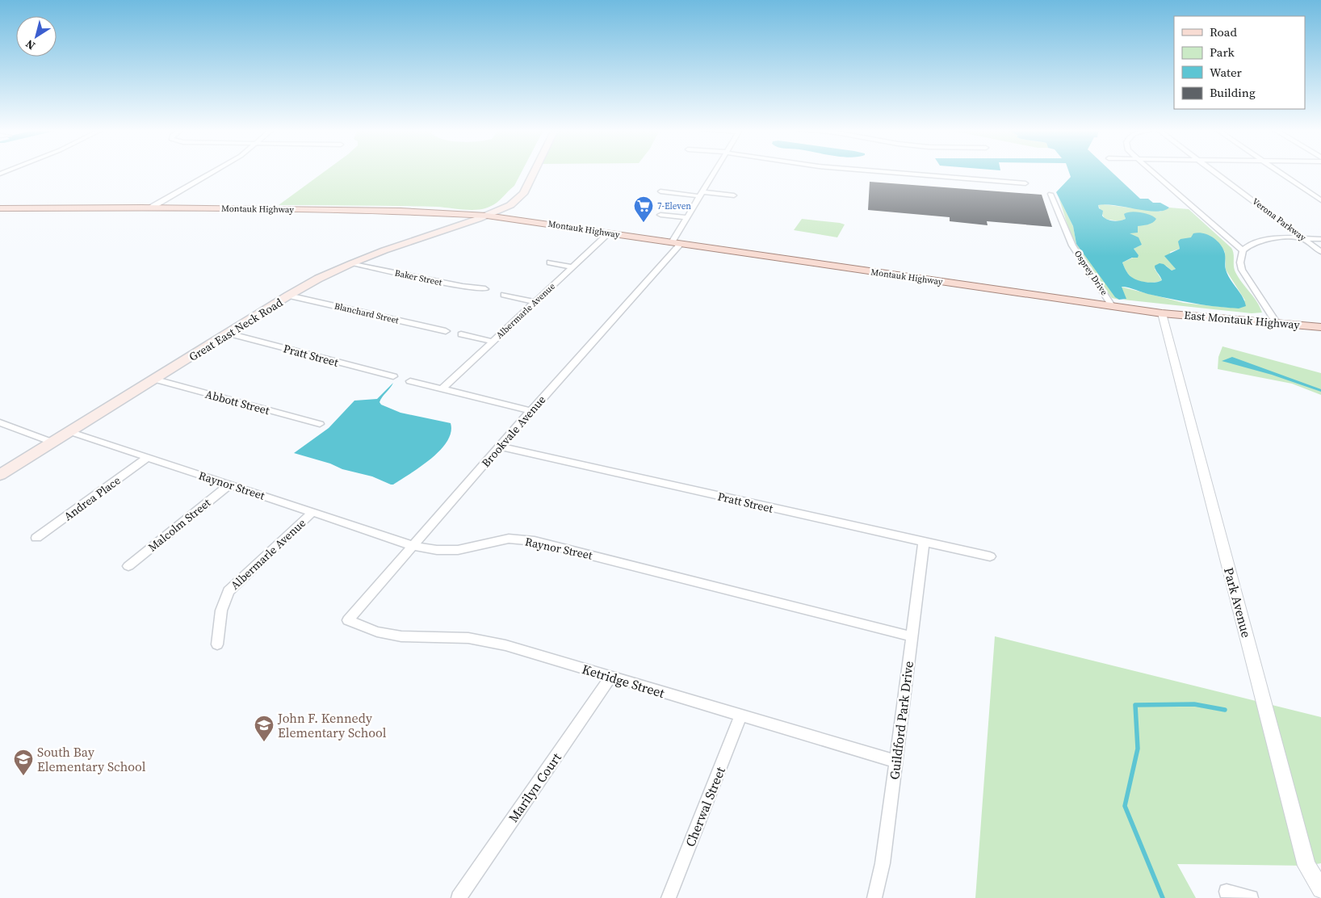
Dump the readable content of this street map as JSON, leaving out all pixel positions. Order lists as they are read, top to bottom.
{
  "streets": {
    "main road": ["Montauk Highway", "East Montauk Highway", "Great East Neck Road"],
    "street": [
      "Verona Parkway",
      "Osprey Drive",
      "Baker Street",
      "Albermarle Avenue",
      "Blanchard Street",
      "Pratt Street",
      "Abbott Street",
      "Brookvale Avenue",
      "Raynor Street",
      "Andrea Place",
      "Malcolm Street",
      "Park Avenue",
      "Ketridge Street",
      "Guildford Park Drive",
      "Marilyn Court",
      "Cherwal Street"
    ]
  },
  "crossings": [
    ["Montauk Highway", "Osprey Drive"],
    ["Montauk Highway", "Albermarle Avenue"],
    ["Montauk Highway", "East Montauk Highway"],
    ["Montauk Highway", "Great East Neck Road"],
    ["Montauk Highway", "Brookvale Avenue"],
    ["Montauk Highway", "Park Avenue"],
    ["Baker Street", "Great East Neck Road"],
    ["Albermarle Avenue", "Raynor Street"],
    ["Blanchard Street", "Great East Neck Road"],
    ["East Montauk Highway", "Park Avenue"],
    ["Great East Neck Road", "Pratt Street"],
    ["Great East Neck Road", "Abbott Street"],
    ["Great East Neck Road", "Raynor Street"],
    ["Pratt Street", "Brookvale Avenue"],
    ["Pratt Street", "Guildford Park Drive"],
    ["Brookvale Avenue", "Raynor Street"],
    ["Brookvale Avenue", "Ketridge Street"],
    ["Raynor Street", "Andrea Place"],
    ["Raynor Street", "Malcolm Street"],
    ["Raynor Street", "Guildford Park Drive"],
    ["Ketridge Street", "Guildford Park Drive"],
    ["Ketridge Street", "Marilyn Court"],
    ["Ketridge Street", "Cherwal Street"]
  ],
  "places": {
    "supermarket": ["7-Eleven"],
    "school or university": ["John F. Kennedy Elementary School", "South Bay Elementary School"]
  },
  "legend": [
    "Road",
    "Park",
    "Water",
    "Building"
  ],
  "north": "bottom left"
}
